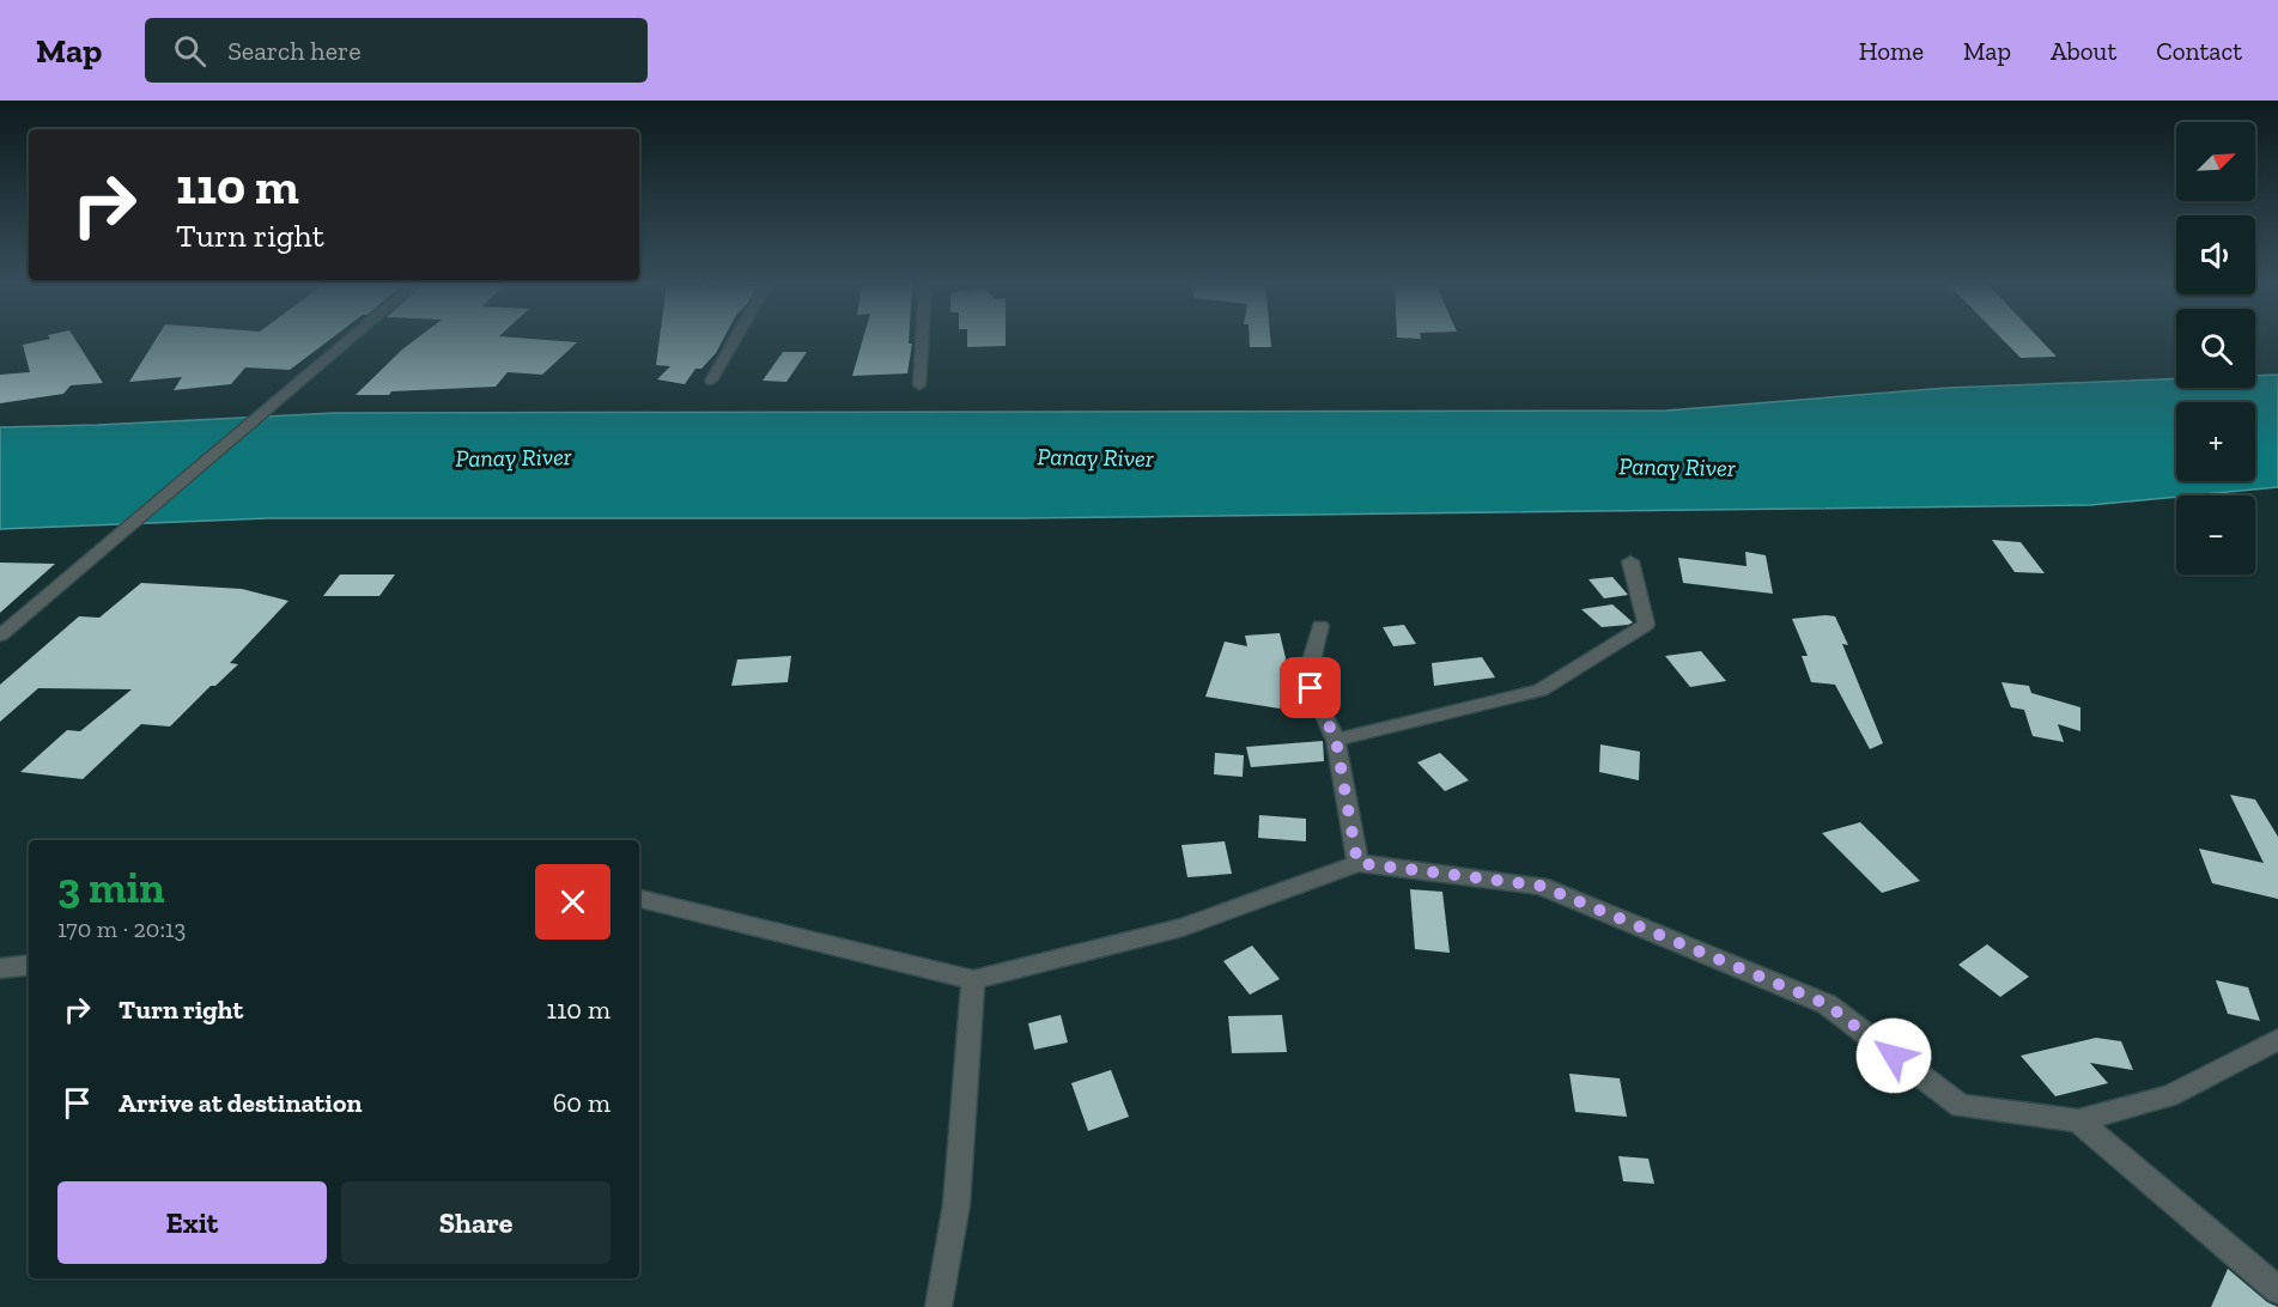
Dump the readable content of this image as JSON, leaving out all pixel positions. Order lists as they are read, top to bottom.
{
  "water": ["Panay River"],
  "north": "top right",
  "page": {
    "header": "Map",
    "search": "Search here",
    "nav": [
      "Home",
      "Map",
      "About",
      "Contact"
    ],
    "map_buttons": ["+", "−"],
    "turn": ["110 m", "Turn right"],
    "heading": ["3 min", "170 m · 20:13"],
    "list": [
      {
        "name": "Turn right",
        "value": "110 m"
      },
      {
        "name": "Arrive at destination",
        "value": "60 m"
      }
    ],
    "buttons": ["Exit", "Share"]
  }
}
